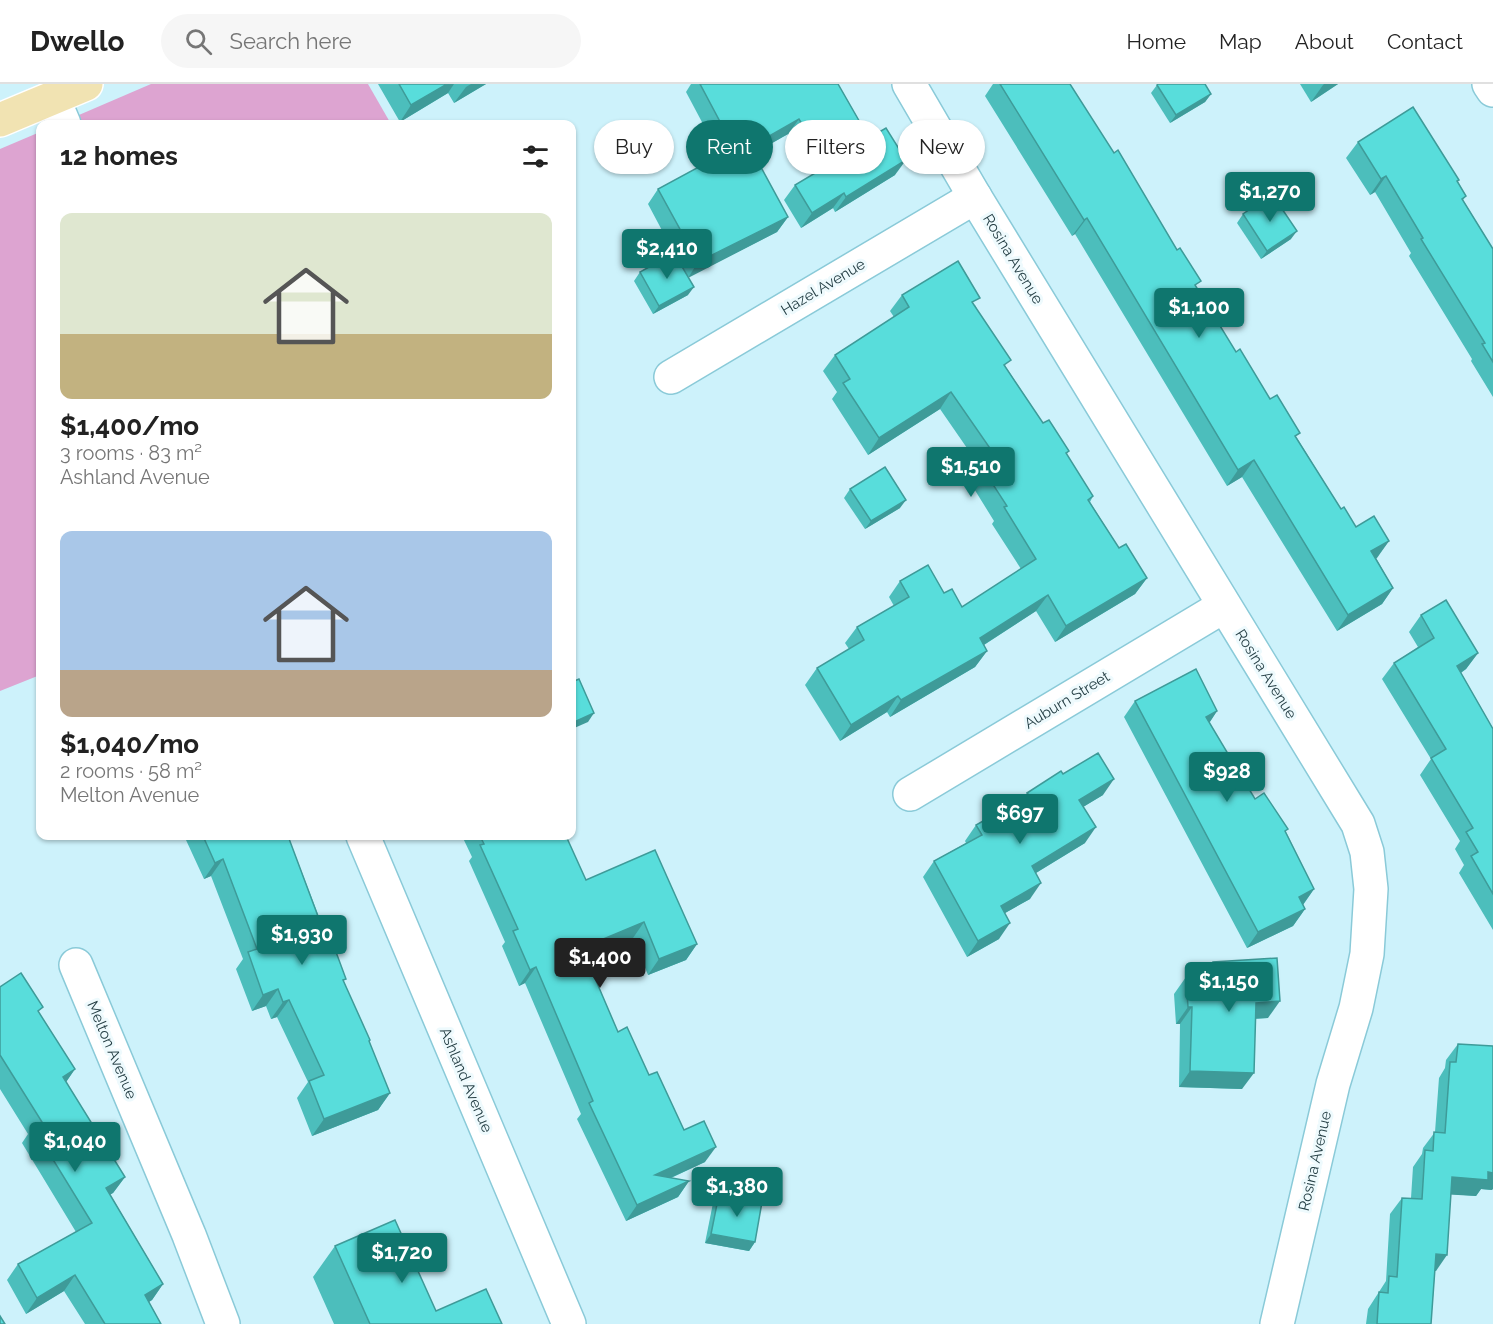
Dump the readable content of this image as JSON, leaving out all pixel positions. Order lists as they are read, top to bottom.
{
  "streets": {
    "street": [
      "Rosina Avenue",
      "Hazel Avenue",
      "Auburn Street",
      "Melton Avenue",
      "Ashland Avenue"
    ]
  },
  "crossings": [
    ["Rosina Avenue", "Hazel Avenue"],
    ["Rosina Avenue", "Auburn Street"]
  ],
  "page": {
    "header": "Dwello",
    "search": "Search here",
    "nav": [
      "Home",
      "Map",
      "About",
      "Contact"
    ],
    "chip": [
      "Buy",
      "Rent",
      "Filters",
      "New"
    ],
    "heading": "12 homes",
    "price": [
      "$1,270",
      "$2,410",
      "$1,100",
      "$1,510",
      "$928",
      "$697",
      "$1,930",
      "$1,400",
      "$1,150",
      "$1,040",
      "$1,380",
      "$1,720"
    ],
    "list": [
      {
        "name": "$1,400/mo",
        "note": "3 rooms · 83 m² · Ashland Avenue"
      },
      {
        "name": "$1,040/mo",
        "note": "2 rooms · 58 m² · Melton Avenue"
      }
    ]
  }
}
